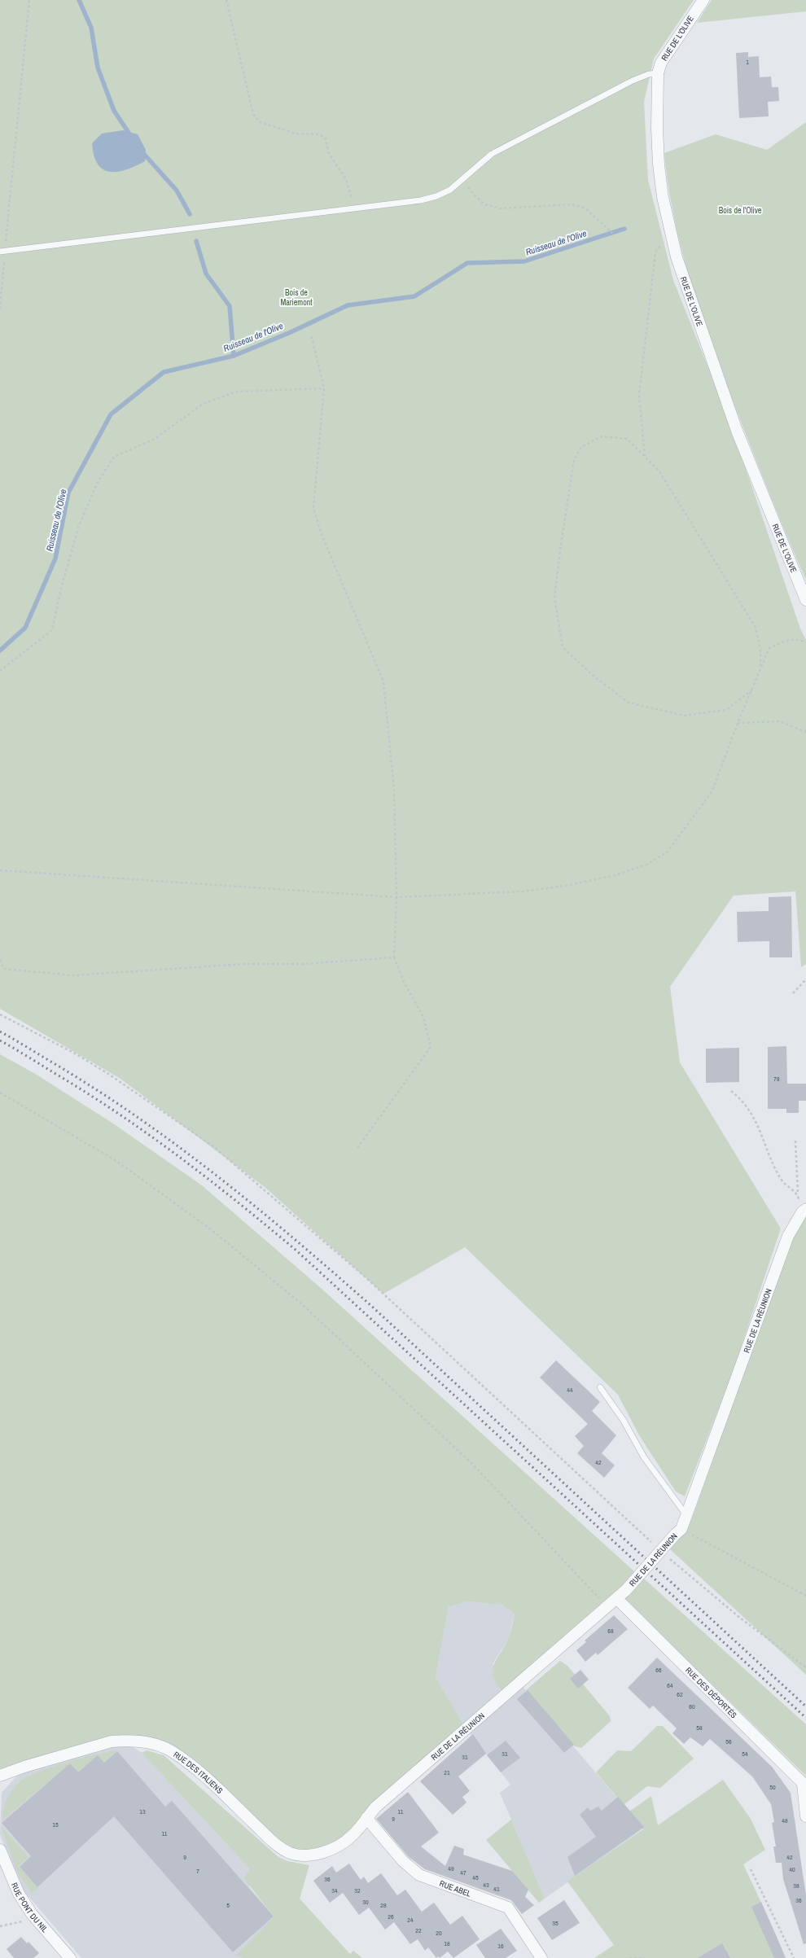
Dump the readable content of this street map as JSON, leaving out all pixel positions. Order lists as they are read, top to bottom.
{
  "streets": {
    "street": [
      "RUE DE L'OLIVE",
      "RUE DE LA RÉUNION",
      "RUE DES DÉPORTÉS",
      "RUE DES ITALIENS",
      "RUE ABEL",
      "RUE PONT DU NIL"
    ]
  },
  "crossings": [
    ["RUE DE LA RÉUNION", "RUE DES DÉPORTÉS"],
    ["RUE DE LA RÉUNION", "RUE DES ITALIENS"],
    ["RUE DE LA RÉUNION", "RUE ABEL"],
    ["RUE DES ITALIENS", "RUE ABEL"]
  ],
  "water": ["Ruisseau de l'Olive"],
  "parks": ["Bois de l'Olive", "Bois de Mariemont"],
  "house_numbers": [
    "1",
    "78",
    "44",
    "42",
    "68",
    "66",
    "64",
    "62",
    "60",
    "58",
    "56",
    "31",
    "54",
    "31",
    "21",
    "50",
    "13",
    "11",
    "9",
    "48",
    "15",
    "11",
    "9",
    "42",
    "49",
    "40",
    "7",
    "47",
    "45",
    "36",
    "43",
    "38",
    "41",
    "34",
    "32",
    "36",
    "30",
    "5",
    "28",
    "26",
    "24",
    "35",
    "22",
    "20",
    "18",
    "16"
  ]
}
